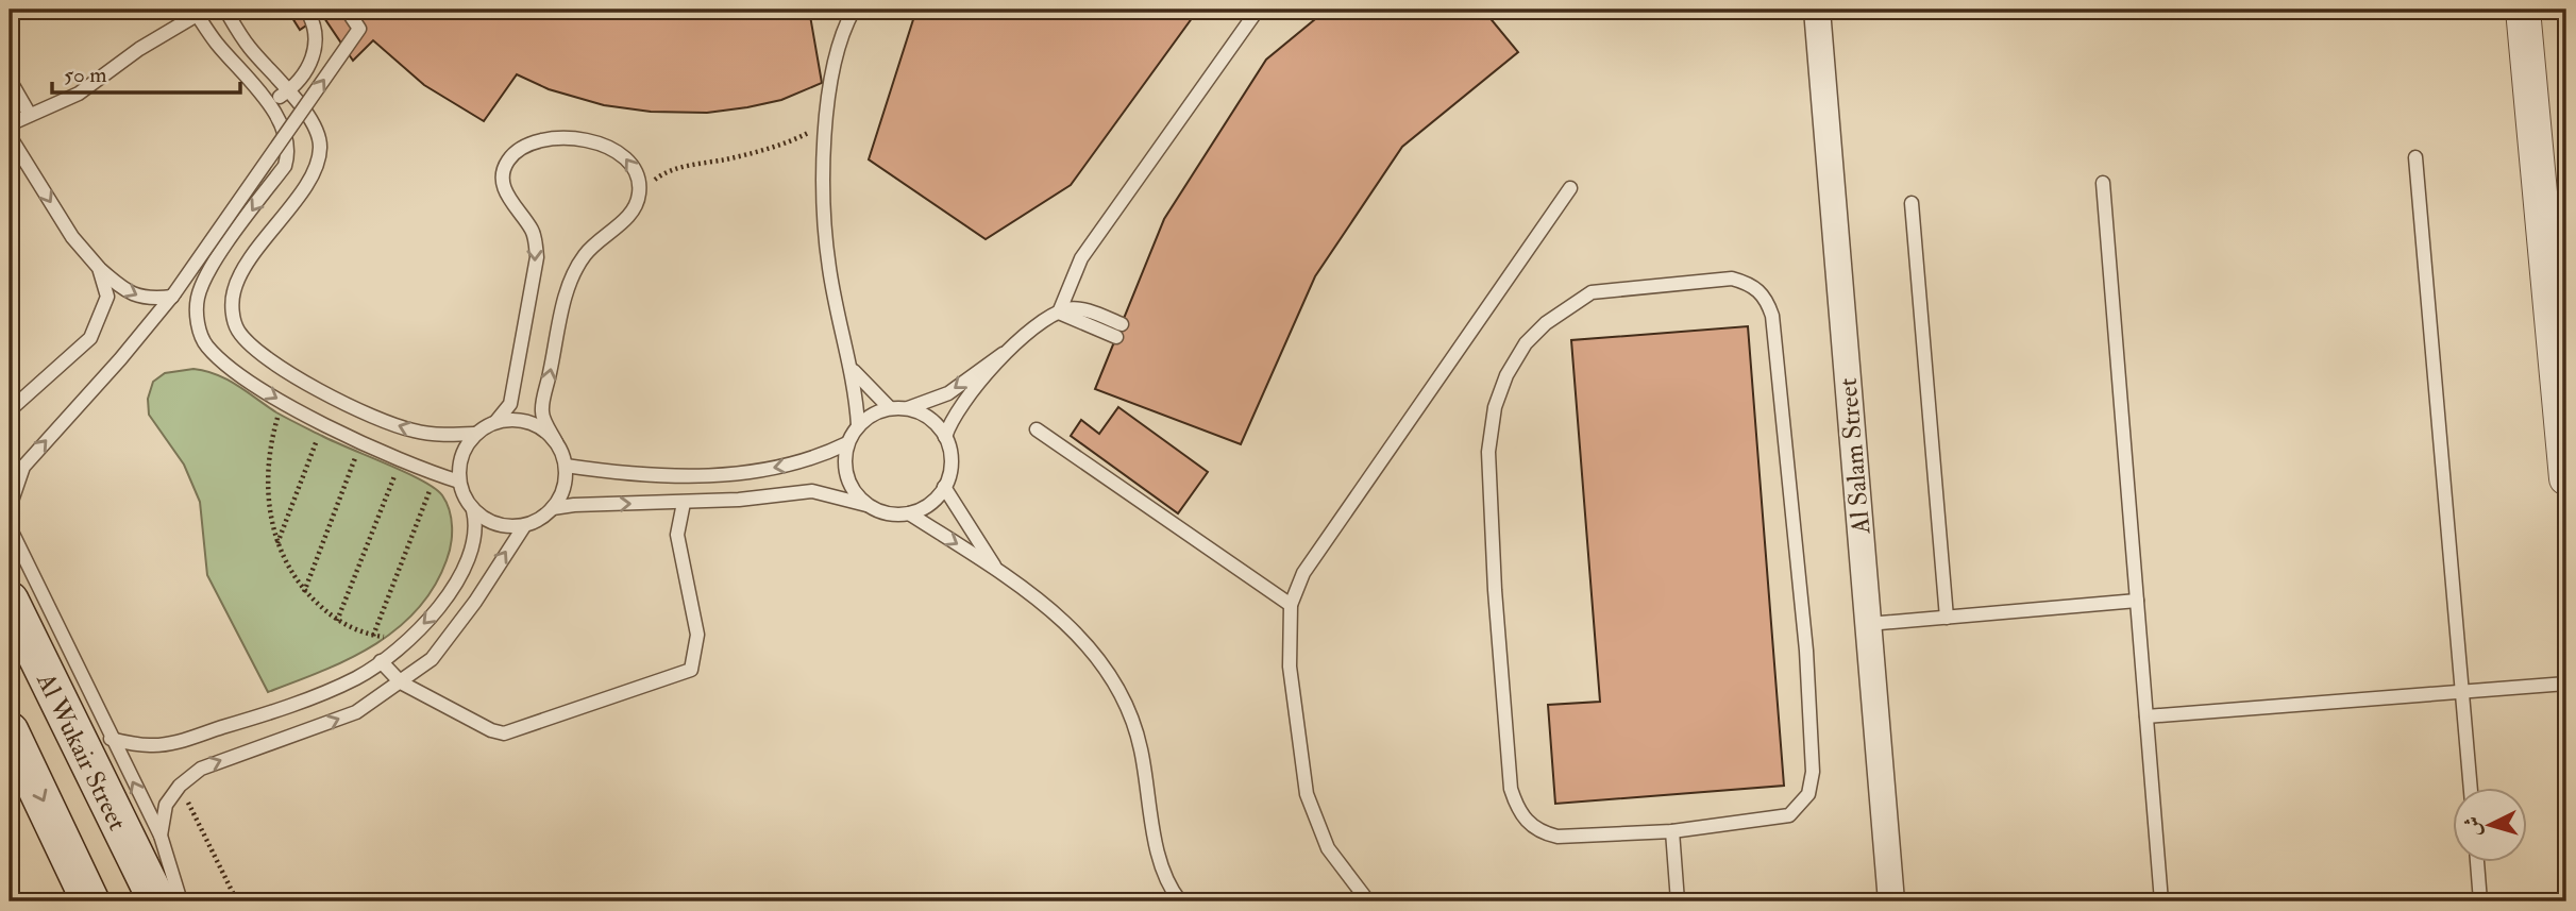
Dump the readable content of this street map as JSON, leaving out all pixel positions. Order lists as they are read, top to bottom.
{
  "streets": {
    "main road": ["Al Wukair Street"],
    "street": ["Al Salam Street"]
  },
  "scale_bar": "50 m",
  "north": "left"
}
